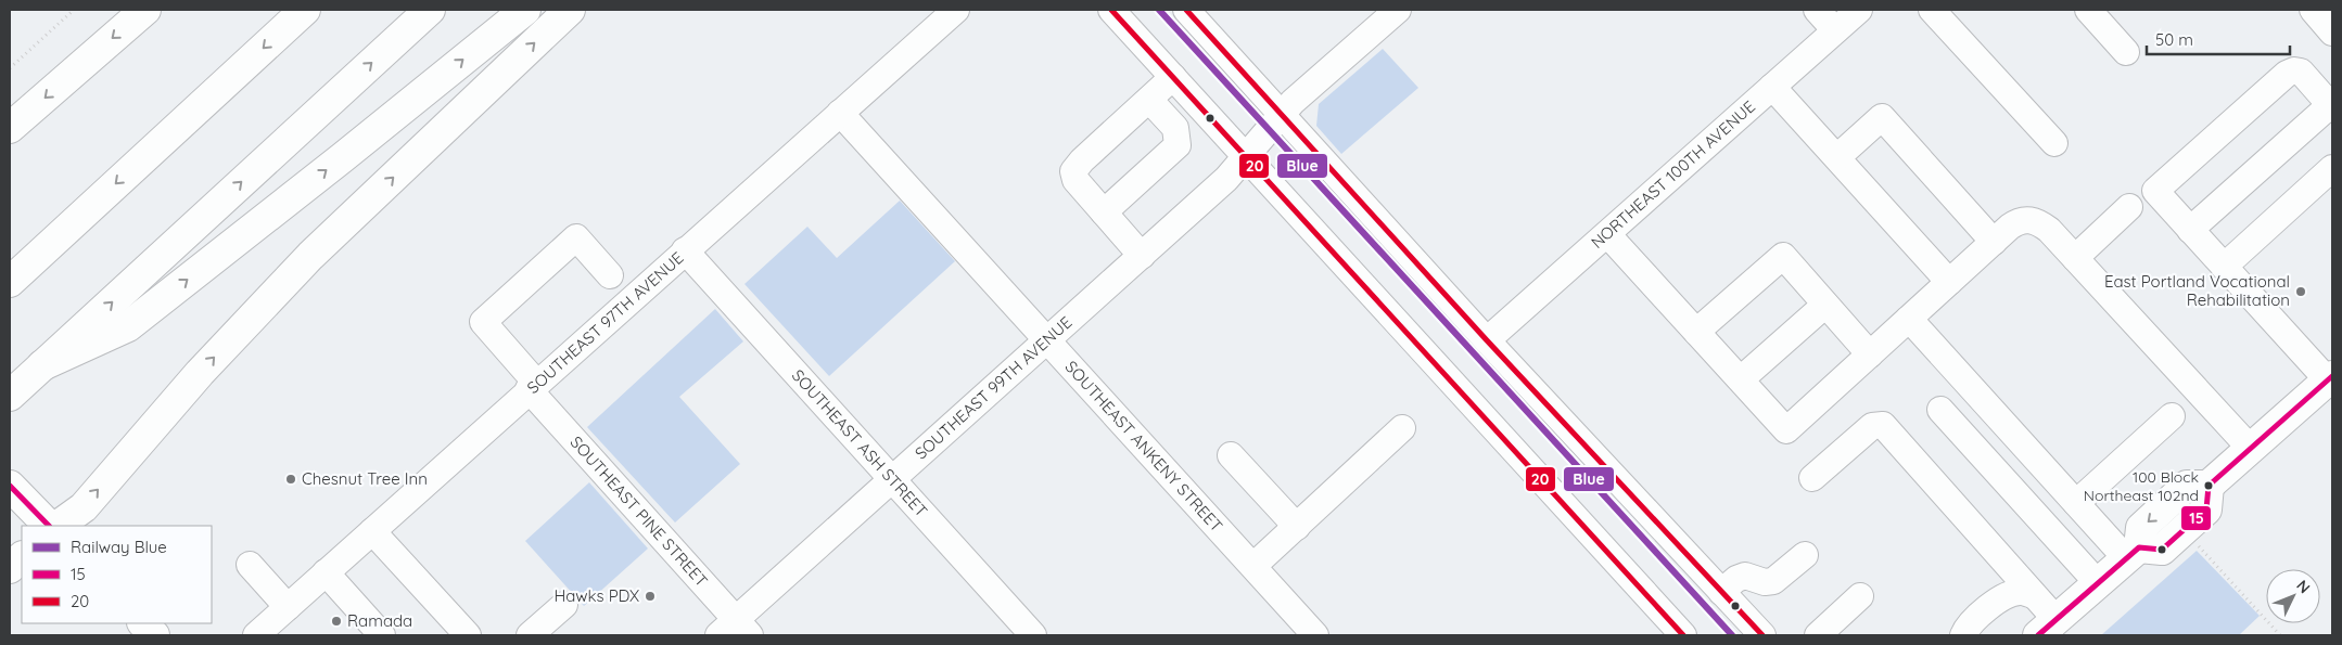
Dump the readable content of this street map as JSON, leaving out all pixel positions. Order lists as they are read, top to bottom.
{
  "streets": {
    "street": [
      "NORTHEAST 100TH AVENUE",
      "SOUTHEAST 97TH AVENUE",
      "SOUTHEAST 99TH AVENUE",
      "SOUTHEAST ASH STREET",
      "SOUTHEAST ANKENY STREET",
      "SOUTHEAST PINE STREET"
    ]
  },
  "crossings": [
    ["SOUTHEAST 97TH AVENUE", "SOUTHEAST ASH STREET"],
    ["SOUTHEAST 97TH AVENUE", "SOUTHEAST ANKENY STREET"],
    ["SOUTHEAST 97TH AVENUE", "SOUTHEAST PINE STREET"],
    ["SOUTHEAST 99TH AVENUE", "SOUTHEAST ASH STREET"],
    ["SOUTHEAST 99TH AVENUE", "SOUTHEAST ANKENY STREET"],
    ["SOUTHEAST 99TH AVENUE", "SOUTHEAST PINE STREET"]
  ],
  "places": [
    "East Portland Vocational Rehabilitation",
    "Chesnut Tree Inn",
    "100 Block Northeast 102nd",
    "Hawks PDX",
    "Ramada"
  ],
  "lines": ["rail line Blue", "transit line 20", "transit line 15"],
  "legend": ["Railway Blue", "15", "20"],
  "scale_bar": "50 m",
  "north": "top right"
}
